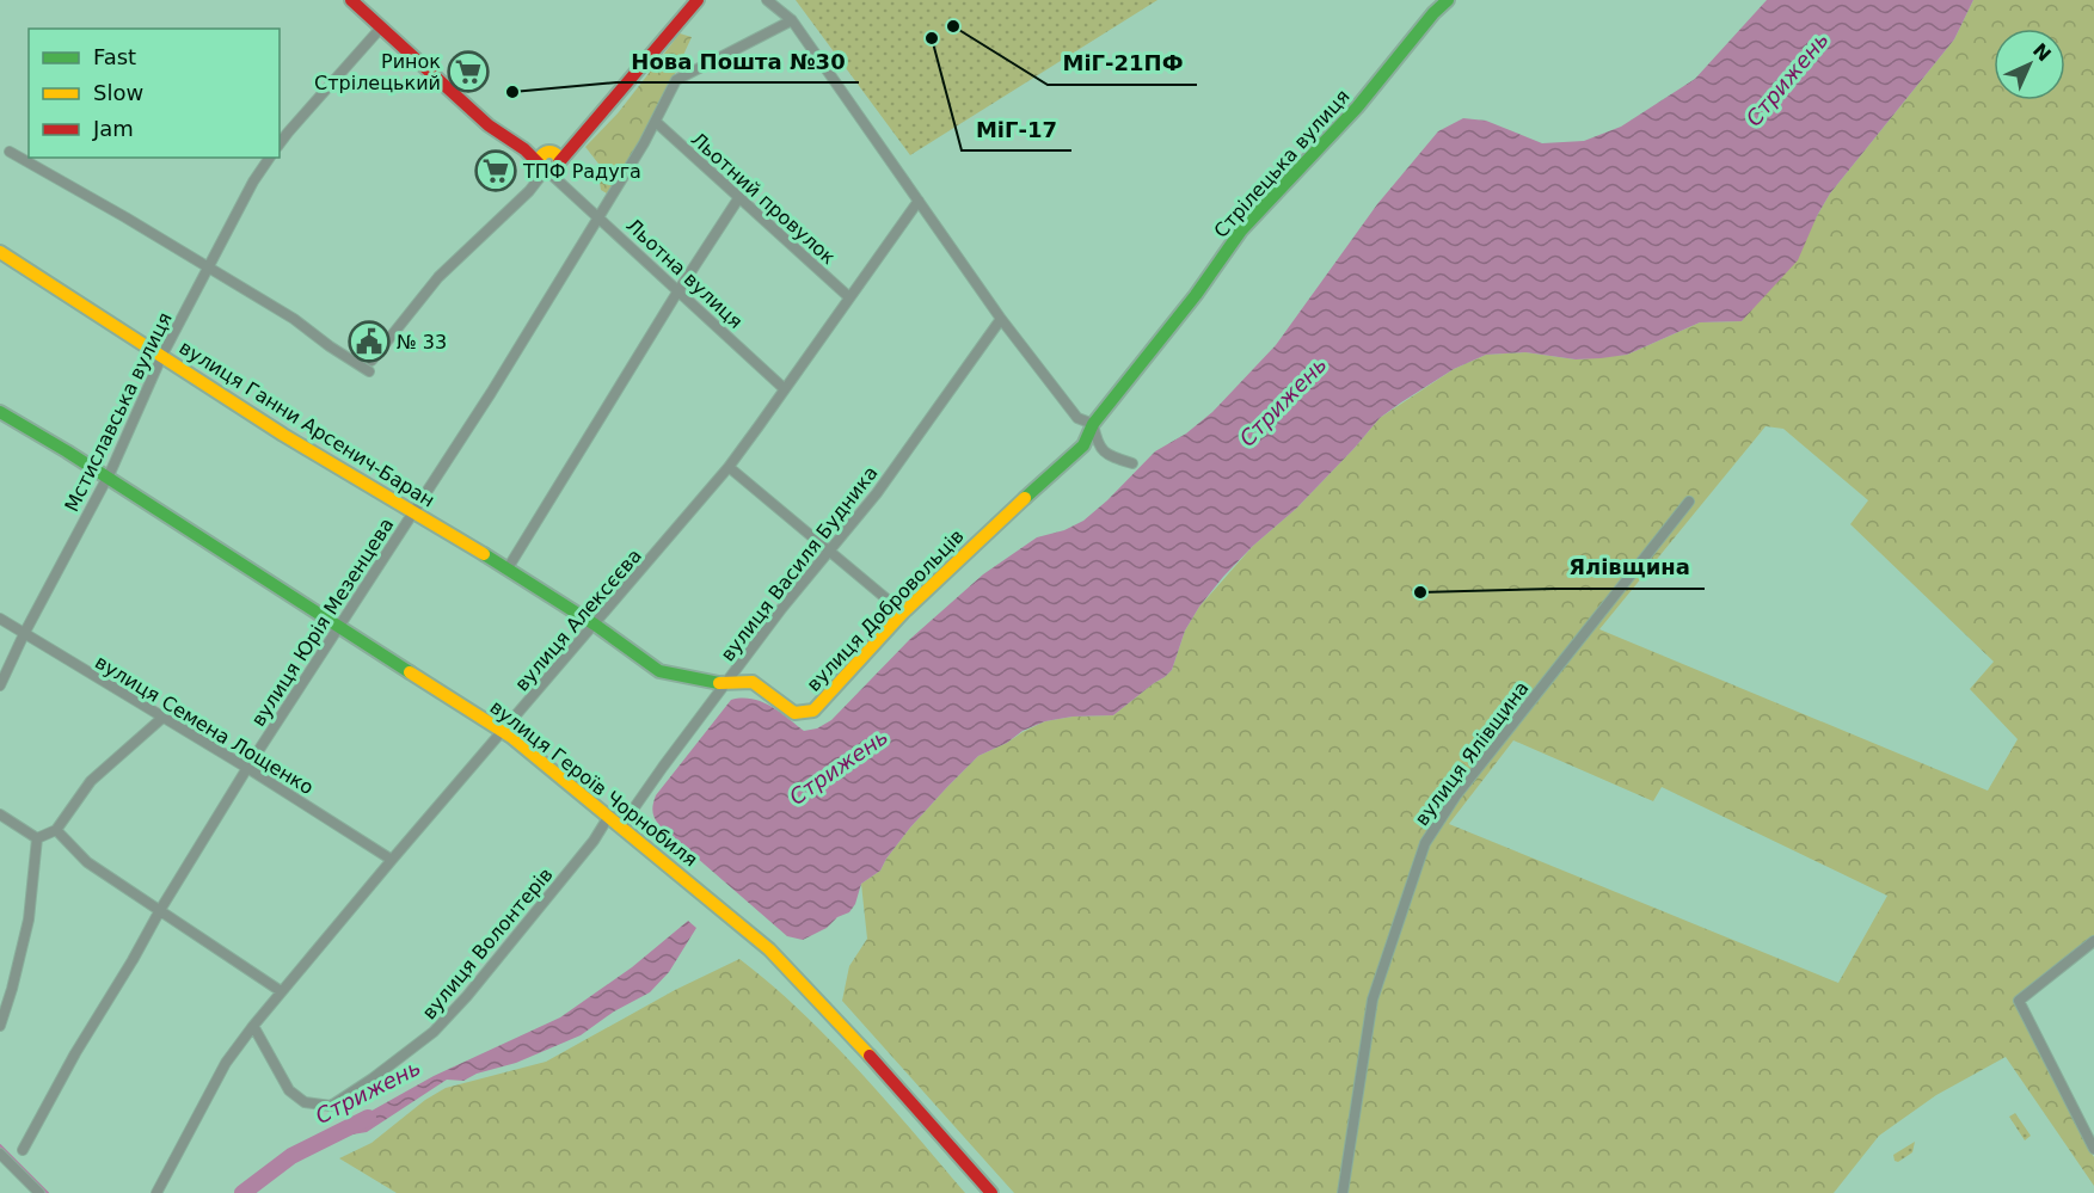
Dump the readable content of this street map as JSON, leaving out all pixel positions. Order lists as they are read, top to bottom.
{
  "streets": {
    "street": [
      "Стрілецька вулиця",
      "Льотний провулок",
      "Льотна вулиця",
      "Мстиславська вулиця",
      "вулиця Ганни Арсенич-Баран",
      "вулиця Василя Будника",
      "вулиця Добровольців",
      "вулиця Алексєєва",
      "вулиця Юрія Мезенцева",
      "вулиця Семена Лощенко",
      "вулиця Ялівщина",
      "вулиця Героїв Чорнобиля",
      "вулиця Волонтерів"
    ]
  },
  "crossings": [
    ["Стрілецька вулиця", "вулиця Добровольців"],
    ["Льотний провулок", "вулиця Алексєєва"],
    ["Льотний провулок", "вулиця Юрія Мезенцева"],
    ["Льотна вулиця", "вулиця Алексєєва"],
    ["Льотна вулиця", "вулиця Юрія Мезенцева"],
    ["Мстиславська вулиця", "вулиця Ганни Арсенич-Баран"],
    ["Мстиславська вулиця", "вулиця Семена Лощенко"],
    ["Мстиславська вулиця", "вулиця Героїв Чорнобиля"],
    ["вулиця Ганни Арсенич-Баран", "вулиця Добровольців"],
    ["вулиця Ганни Арсенич-Баран", "вулиця Алексєєва"],
    ["вулиця Ганни Арсенич-Баран", "вулиця Юрія Мезенцева"],
    ["вулиця Василя Будника", "вулиця Добровольців"],
    ["вулиця Василя Будника", "вулиця Героїв Чорнобиля"],
    ["вулиця Добровольців", "вулиця Алексєєва"],
    ["вулиця Алексєєва", "вулиця Семена Лощенко"],
    ["вулиця Алексєєва", "вулиця Героїв Чорнобиля"],
    ["вулиця Алексєєва", "вулиця Волонтерів"],
    ["вулиця Юрія Мезенцева", "вулиця Семена Лощенко"],
    ["вулиця Юрія Мезенцева", "вулиця Героїв Чорнобиля"],
    ["вулиця Героїв Чорнобиля", "вулиця Волонтерів"]
  ],
  "water": ["Стрижень"],
  "places": {
    "other": [
      "МіГ-21ПФ",
      "МіГ-17",
      "Нова Пошта №30",
      "Ялівщина"
    ],
    "supermarket": ["Ринок Стрілецький", "ТПФ Радуга"],
    "public building": ["№ 33"]
  },
  "legend": ["Fast", "Slow", "Jam"],
  "north": "top right"
}
